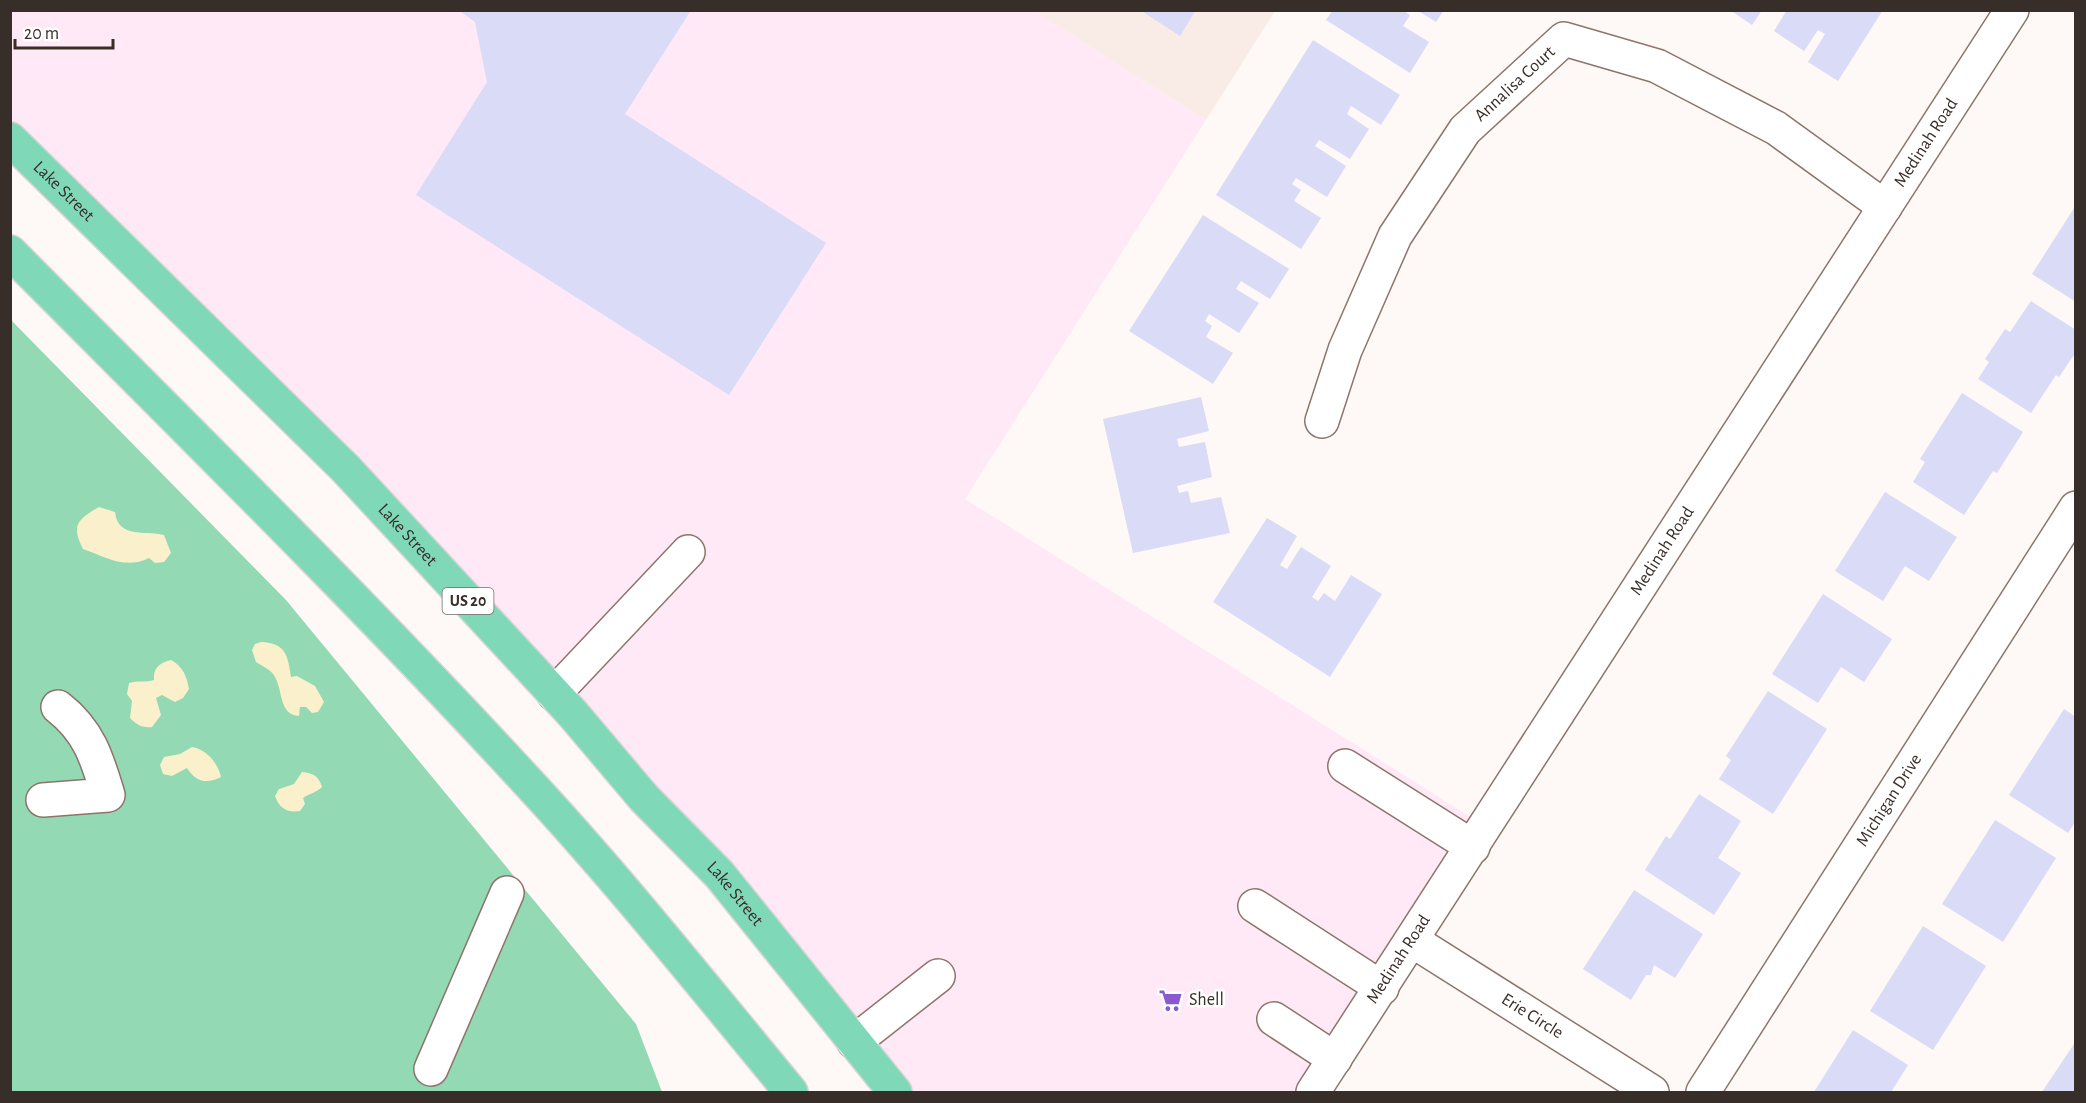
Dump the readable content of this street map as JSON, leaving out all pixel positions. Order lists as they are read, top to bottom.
{
  "streets": {
    "main road": ["Lake Street", "US 20"],
    "street": [
      "Annalisa Court",
      "Medinah Road",
      "Michigan Drive",
      "Erie Circle"
    ]
  },
  "crossings": [
    ["Annalisa Court", "Medinah Road"],
    ["Medinah Road", "Erie Circle"]
  ],
  "places": {
    "supermarket": ["Shell"]
  },
  "scale_bar": "20 m"
}
